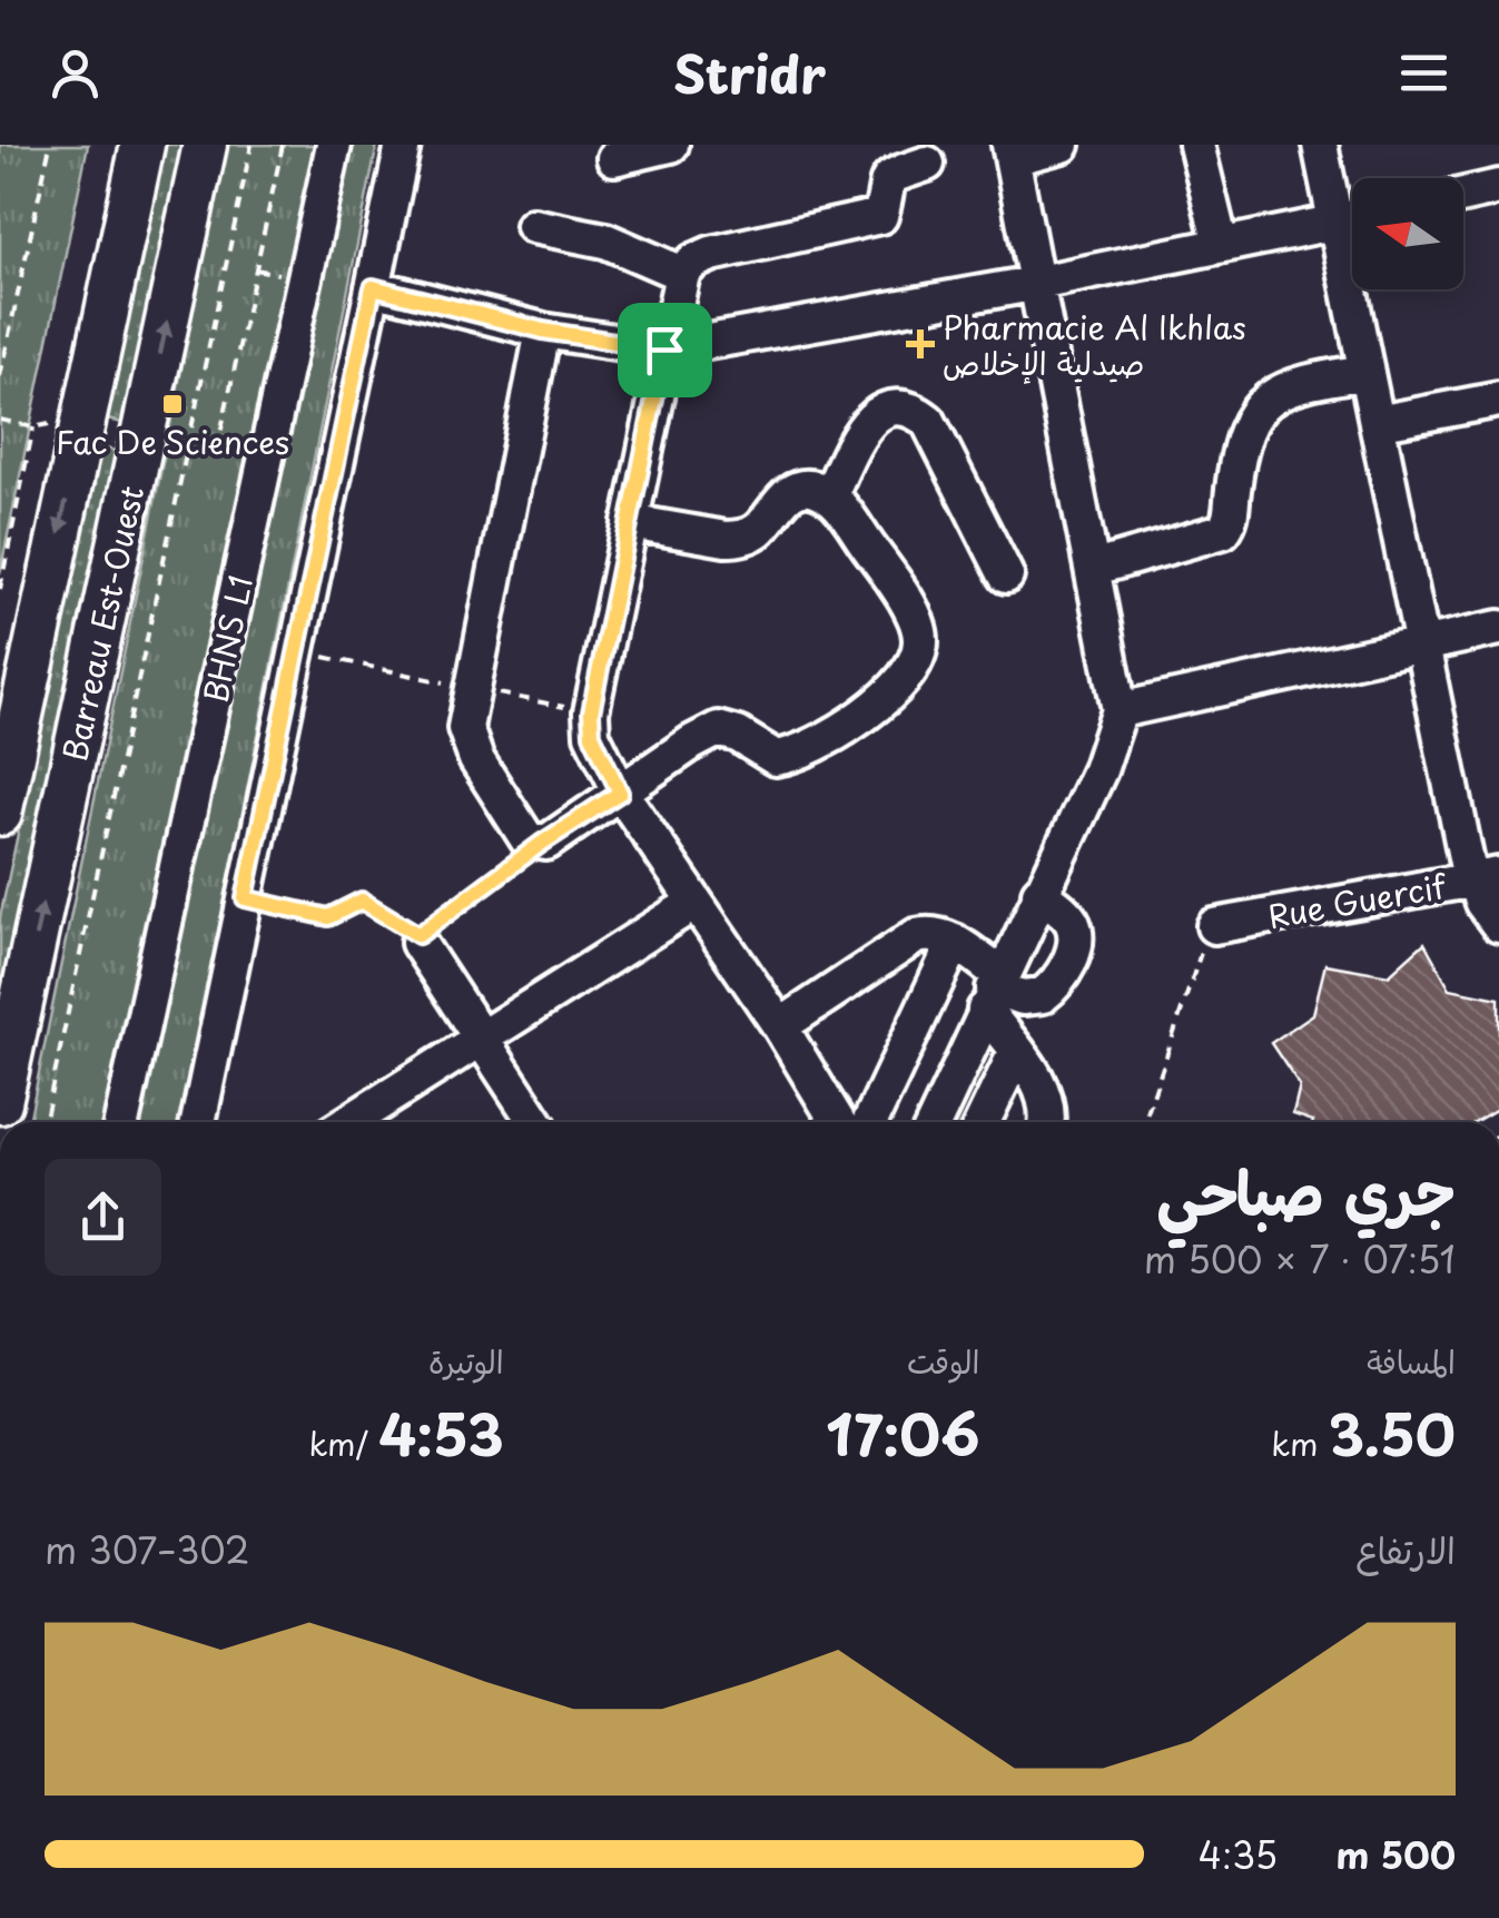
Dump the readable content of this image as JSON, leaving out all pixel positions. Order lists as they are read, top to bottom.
{
  "streets": {
    "main road": ["Barreau Est-Ouest"],
    "street": ["BHNS L1", "Rue Guercif"]
  },
  "places": {
    "health": ["Pharmacie Al Ikhlas صيدلية الإخلاص"],
    "transit": ["Fac De Sciences"]
  },
  "north": "left",
  "page": {
    "header": "Stridr",
    "heading": ["جري صباحي", "07:51 · 7 × 500 m"],
    "stats": [
      ["المسافة", "3.50 km"],
      ["الوقت", "17:06"],
      ["الوتيرة", "4:53 /km"]
    ],
    "chart": ["الارتفاع", "302–307 m"],
    "list": [
      {
        "name": "500 m",
        "note": "4:35"
      }
    ]
  }
}
